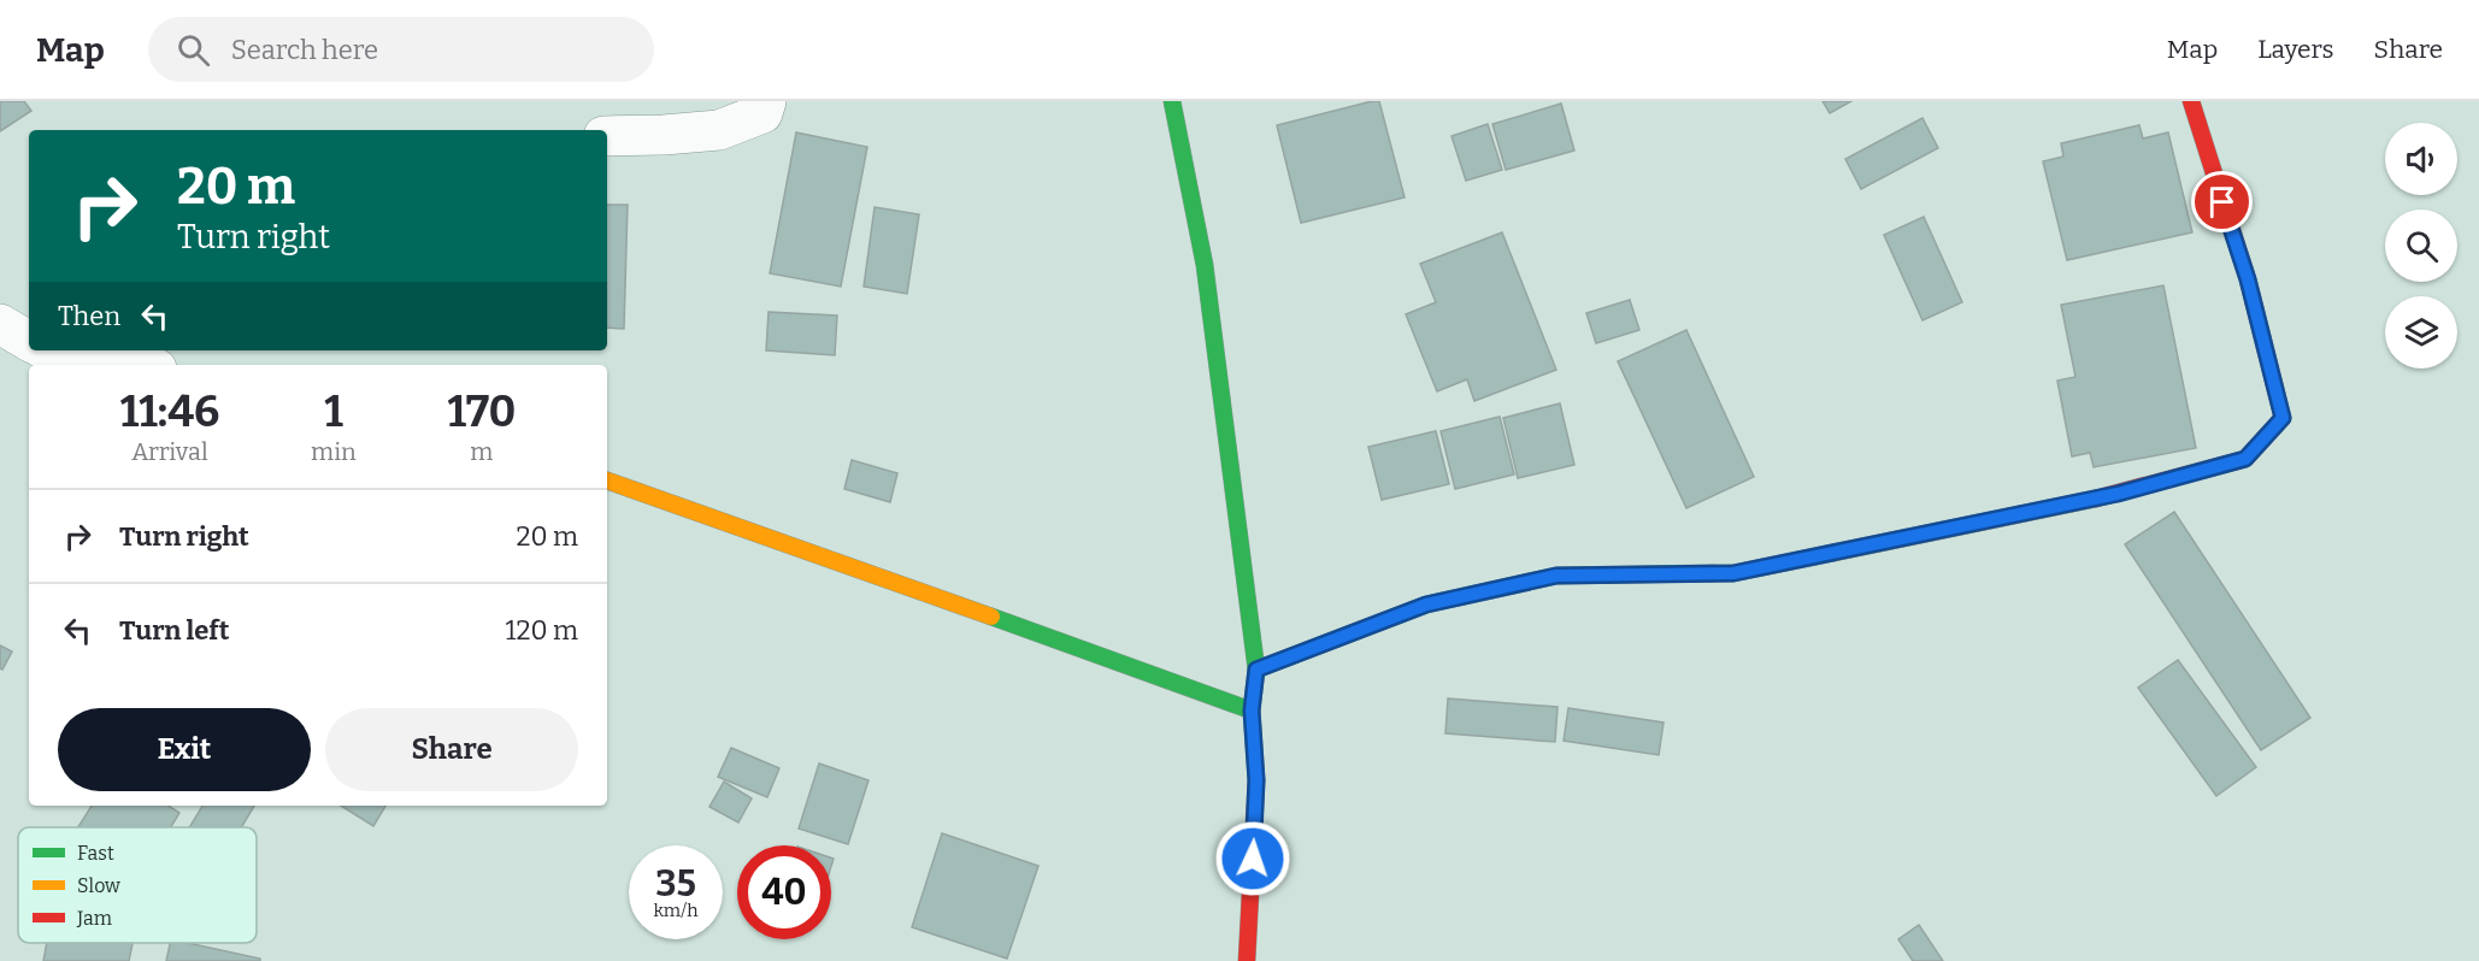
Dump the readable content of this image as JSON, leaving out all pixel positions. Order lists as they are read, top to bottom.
{
  "legend": ["Fast", "Slow", "Jam"],
  "page": {
    "header": "Map",
    "search": "Search here",
    "nav": ["Map", "Layers", "Share"],
    "turn": ["20 m", "Turn right"],
    "then": "Then",
    "eta": [
      "11:46",
      "Arrival",
      "1",
      "min",
      "170",
      "m"
    ],
    "list": [
      {
        "name": "Turn right",
        "value": "20 m"
      },
      {
        "name": "Turn left",
        "value": "120 m"
      }
    ],
    "buttons": ["Exit", "Share"],
    "speed": "35 km/h",
    "limit": "40"
  }
}
